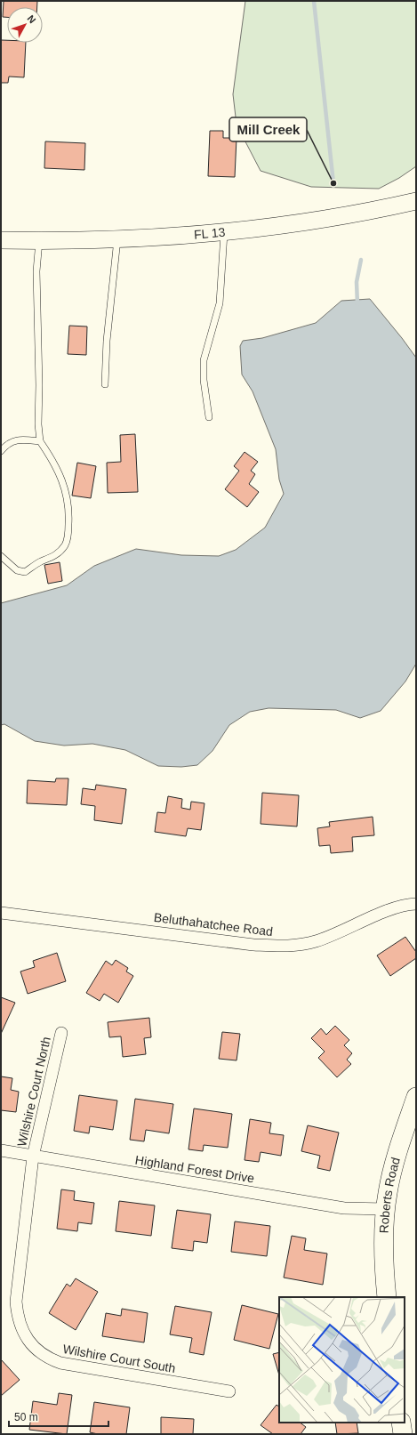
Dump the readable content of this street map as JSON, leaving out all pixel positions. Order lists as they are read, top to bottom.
{
  "streets": {
    "main road": ["FL 13", "Roberts Road"],
    "street": [
      "Beluthahatchee Road",
      "Wilshire Court North",
      "Highland Forest Drive",
      "Wilshire Court South"
    ]
  },
  "crossings": [
    ["Wilshire Court North", "Highland Forest Drive"],
    ["Wilshire Court North", "Wilshire Court South"],
    ["Highland Forest Drive", "Roberts Road"],
    ["Highland Forest Drive", "Wilshire Court South"]
  ],
  "places": ["Mill Creek"],
  "scale_bar": "50 m",
  "north": "top right"
}
